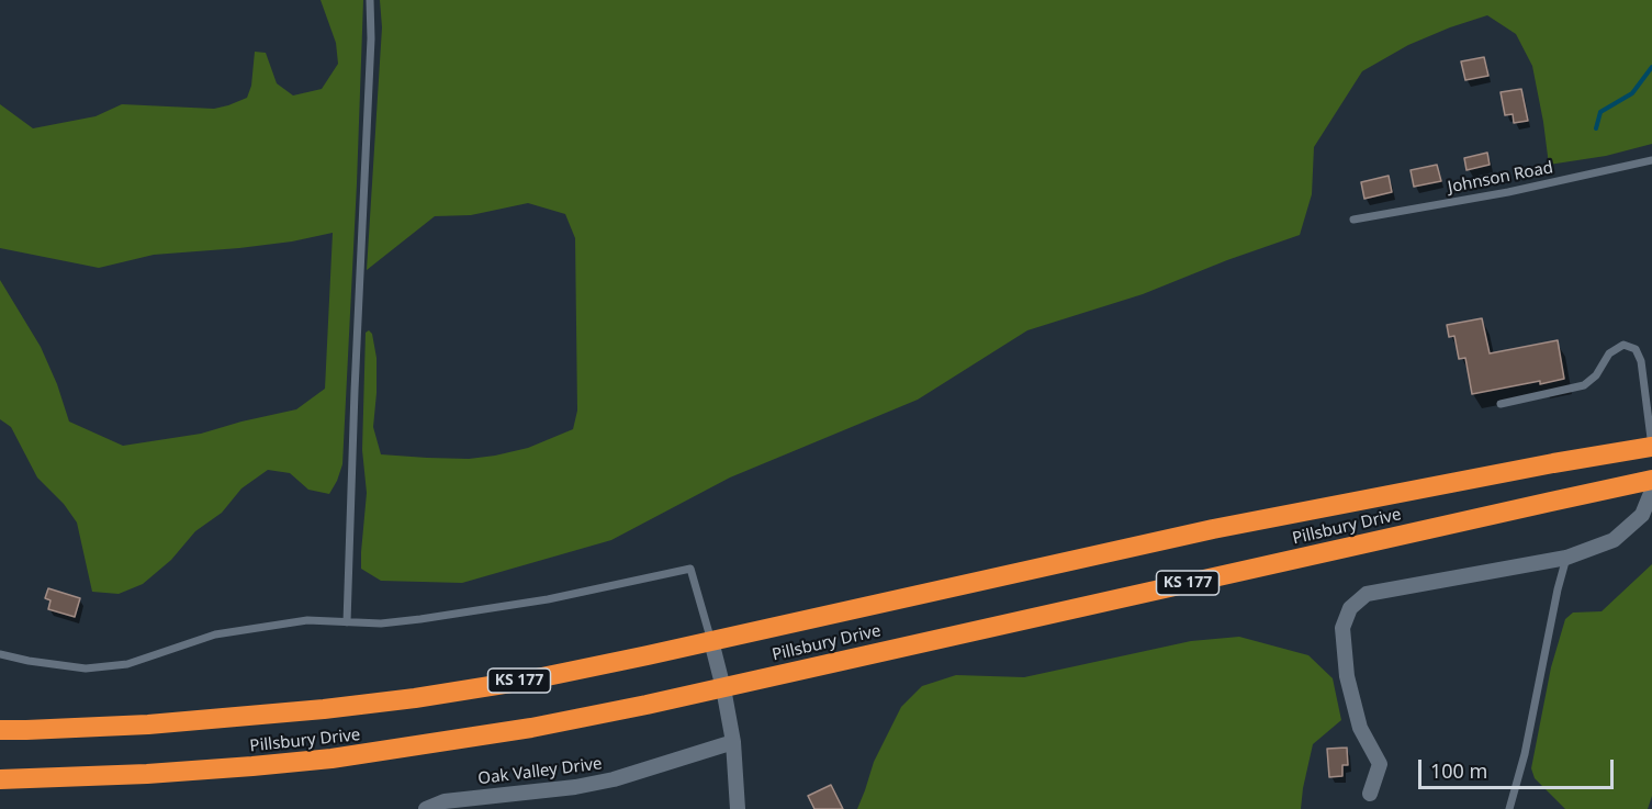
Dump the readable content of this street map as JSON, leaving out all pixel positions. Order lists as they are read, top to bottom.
{
  "streets": {
    "highway": ["Pillsbury Drive", "KS 177"],
    "street": ["Oak Valley Drive"],
    "lane": ["Johnson Road"]
  },
  "scale_bar": "100 m"
}
